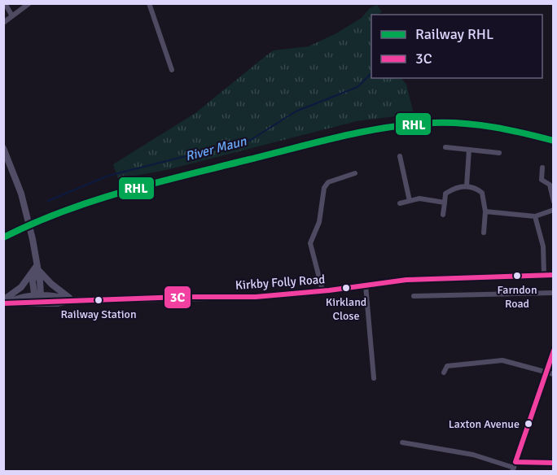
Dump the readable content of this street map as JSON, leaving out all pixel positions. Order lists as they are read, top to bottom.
{
  "streets": {
    "main road": ["Kirkby Folly Road"]
  },
  "water": ["River Maun"],
  "places": [
    "Farndon Road",
    "Kirkland Close",
    "Railway Station",
    "Laxton Avenue"
  ],
  "lines": ["rail line RHL", "transit line 3C"],
  "legend": ["Railway RHL", "3C"]
}
